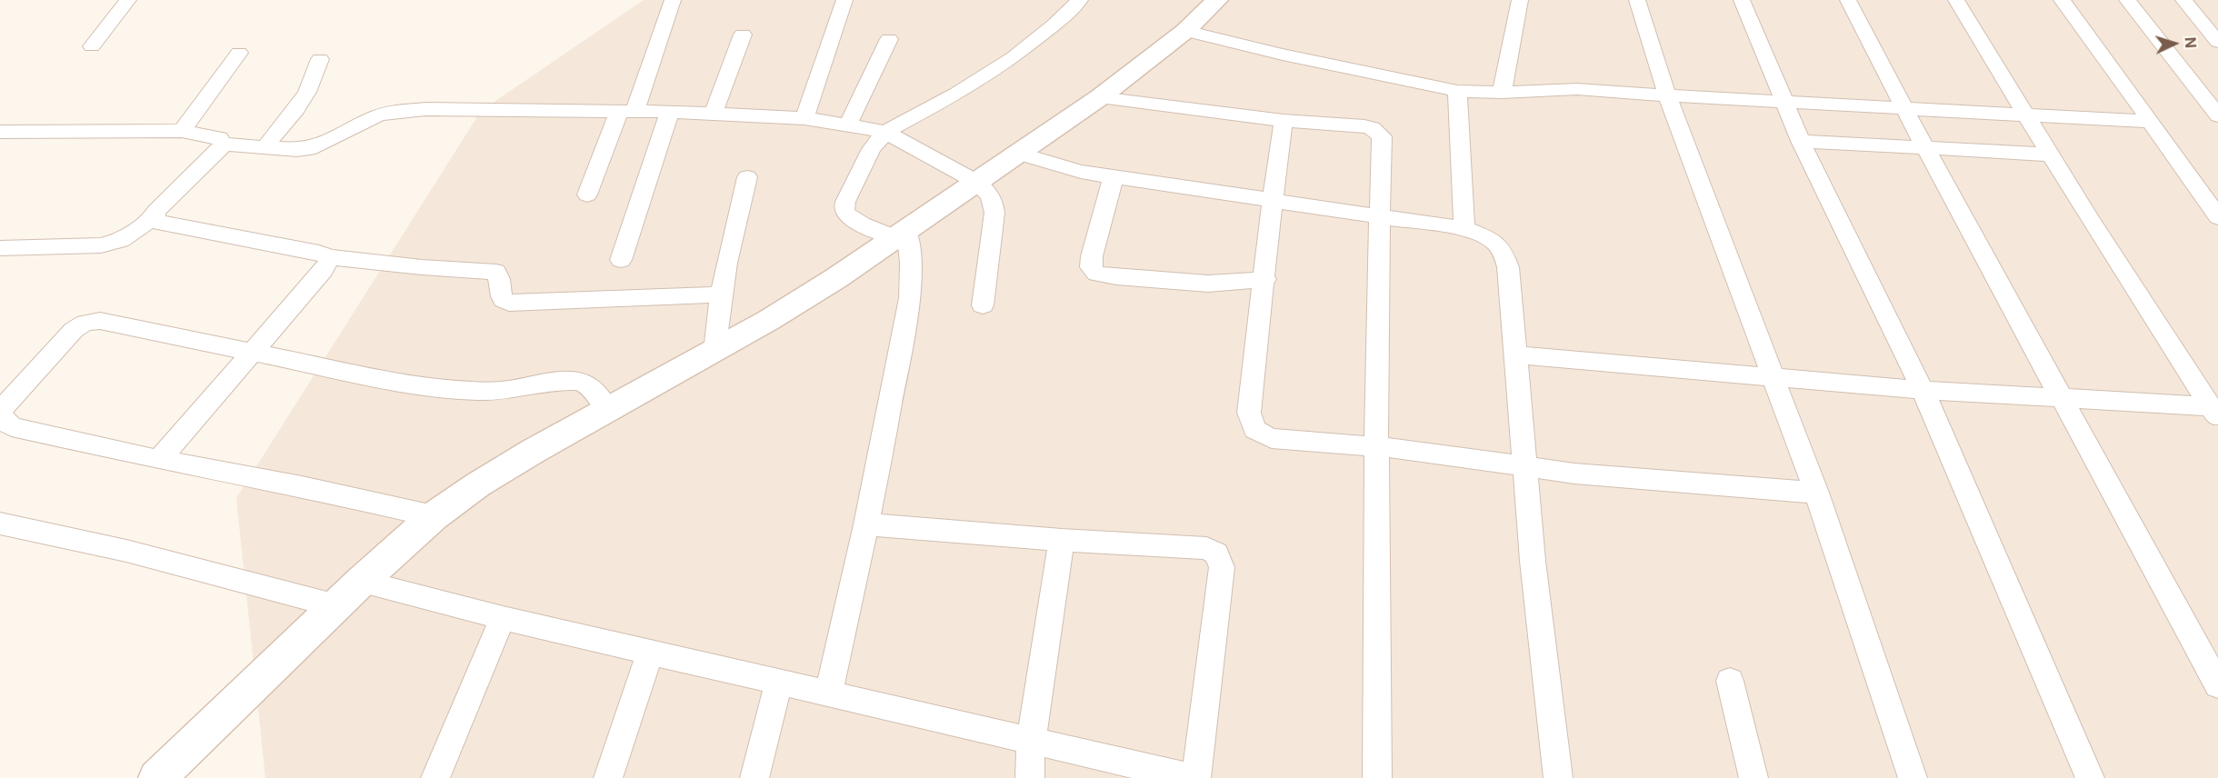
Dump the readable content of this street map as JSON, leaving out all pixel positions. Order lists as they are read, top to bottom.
{
  "north": "right"
}
